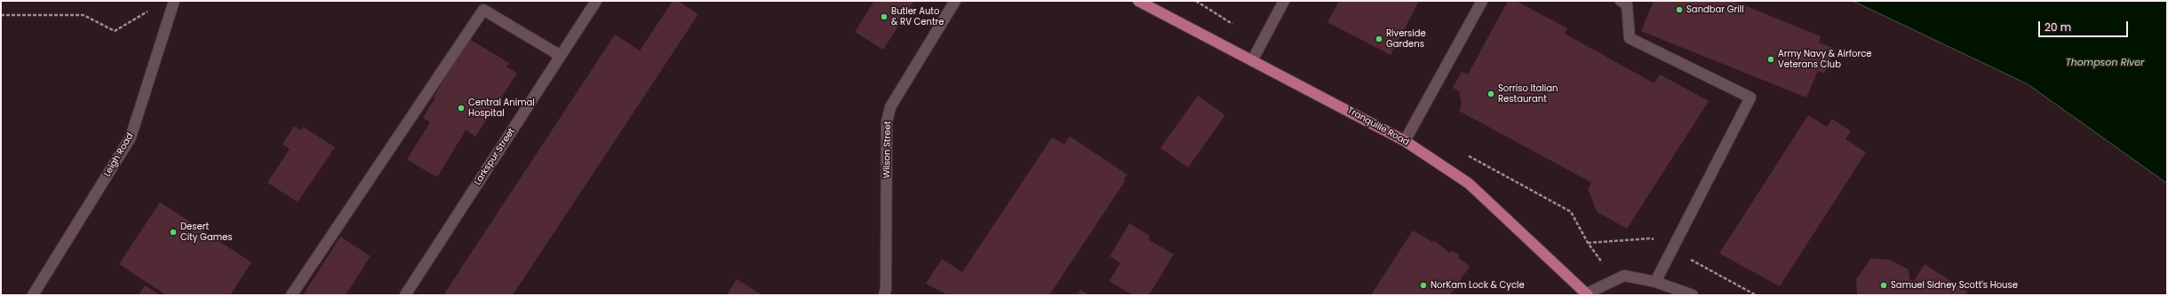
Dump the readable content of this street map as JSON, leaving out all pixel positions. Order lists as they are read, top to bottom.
{
  "streets": {
    "main road": ["Tranquille Road"],
    "street": ["Wilson Street", "Leigh Road", "Larkspur Street"]
  },
  "water": ["Thompson River"],
  "places": [
    "Sandbar Grill",
    "Butler Auto & RV Centre",
    "Riverside Gardens",
    "Army Navy & Airforce Veterans Club",
    "Sorriso Italian Restaurant",
    "Central Animal Hospital",
    "Desert City Games",
    "NorKam Lock & Cycle",
    "Samuel Sidney Scott's House"
  ],
  "scale_bar": "20 m"
}
